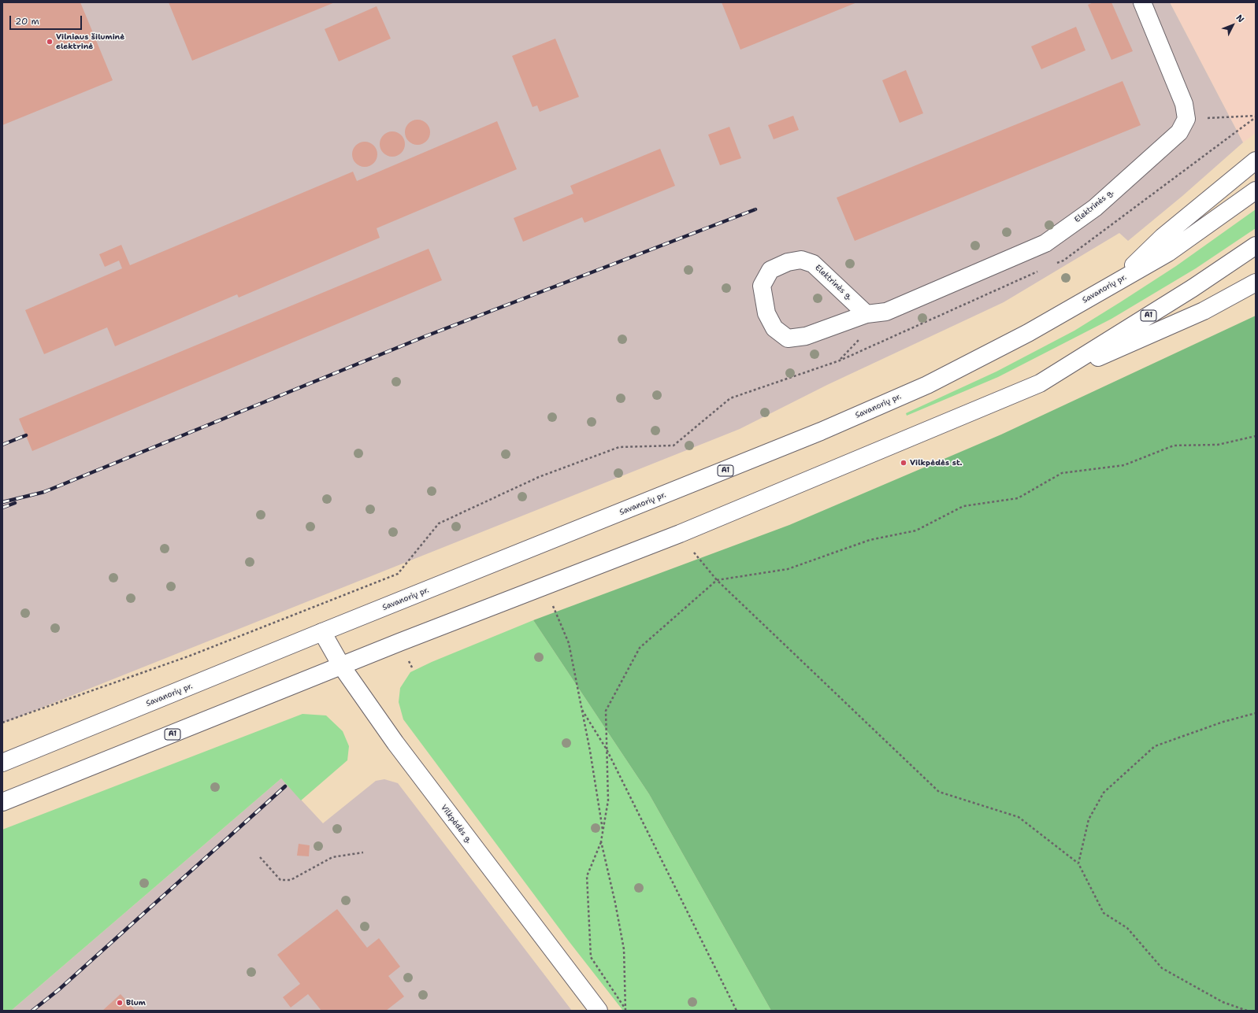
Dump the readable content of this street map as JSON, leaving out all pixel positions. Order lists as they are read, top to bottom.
{
  "streets": {
    "main road": [
      "Elektrinės g.",
      "Savanorių pr.",
      "A1",
      "Vilkpėdės g."
    ]
  },
  "crossings": [
    ["Savanorių pr.", "Vilkpėdės g."],
    ["A1", "Vilkpėdės g."]
  ],
  "places": ["Vilniaus šiluminė elektrinė", "Vilkpėdės st.", "Blum"],
  "scale_bar": "20 m",
  "north": "top right"
}
